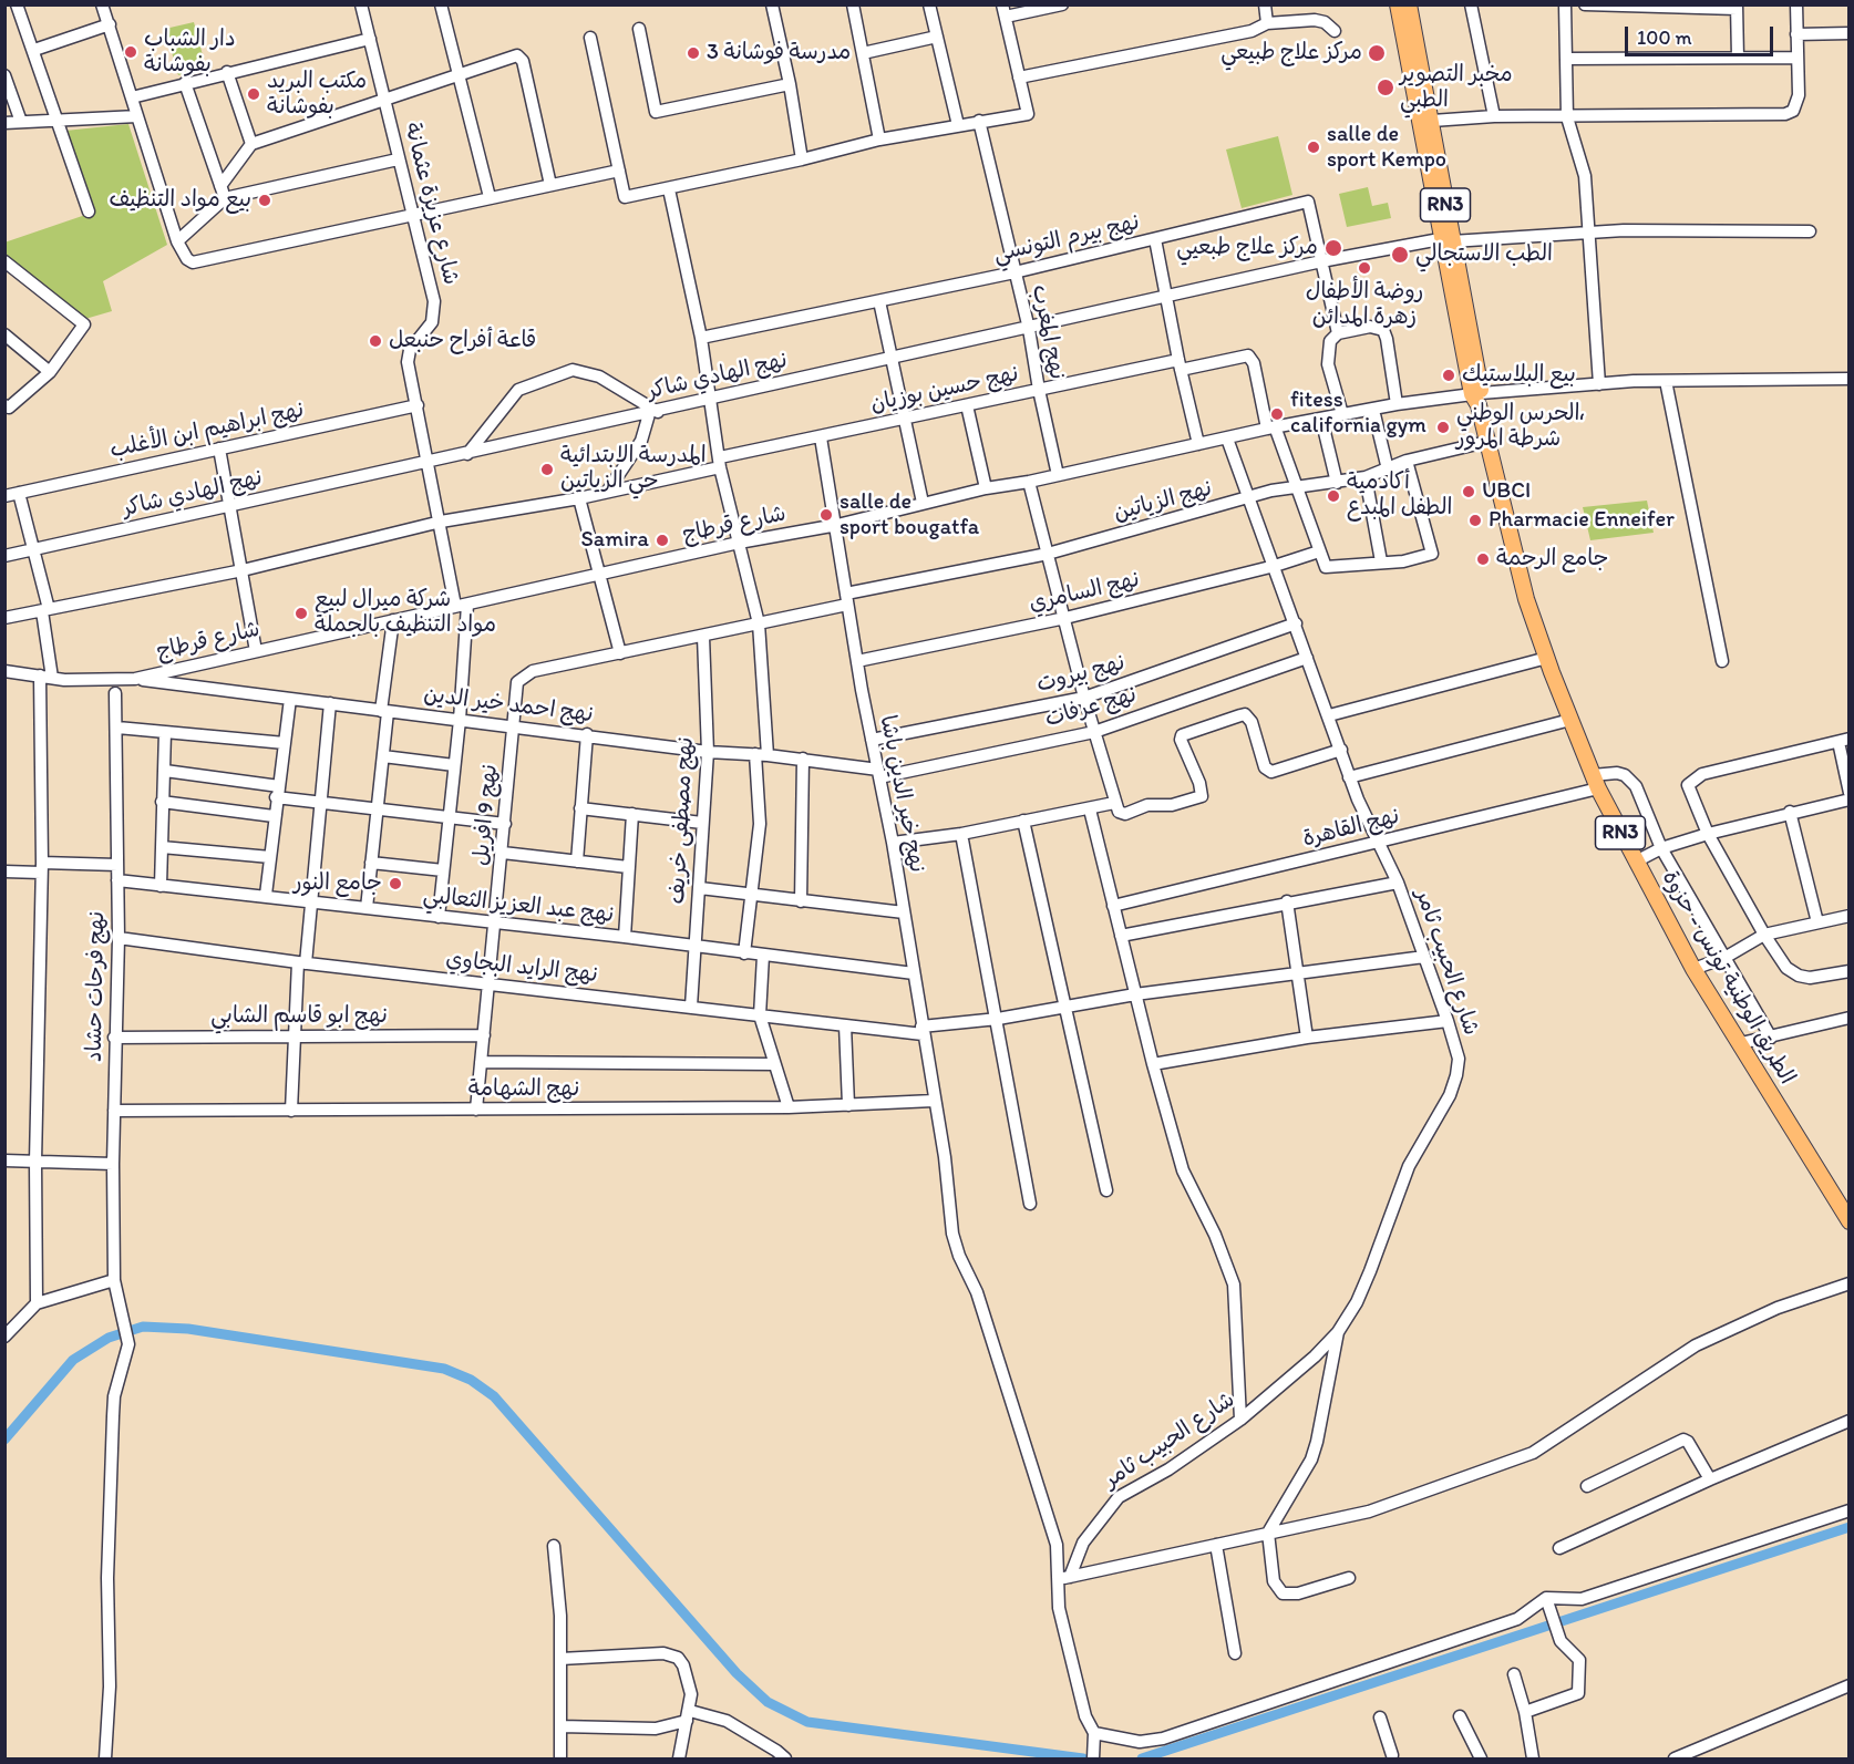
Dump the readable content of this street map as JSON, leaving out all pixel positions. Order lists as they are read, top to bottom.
{
  "streets": {
    "main road": ["RN3", "الطريق الوطنية تونس - حزوة"],
    "street": [
      "شارع عزيزة عثمانة",
      "نهج بيرم التونسي",
      "نهج المغرب",
      "نهج الهادي شاكر",
      "نهج حسين بوزيان",
      "نهج ابراهيم ابن الأغلب",
      "نهج الزياتين",
      "شارع قرطاج",
      "نهج السامري",
      "نهج بيروت",
      "نهج احمد خير الدين",
      "نهج عرفات",
      "نهج خير الدين باشا",
      "نهج 9 افريل",
      "نهج مصطفى خريف",
      "نهج القاهرة",
      "نهج عبد العزيز الثعالبي",
      "شارع الحبيب ثامر",
      "نهج الرايد البجاوي",
      "نهج فرحات حشاد",
      "نهج ابو قاسم الشابي",
      "نهج الشهامة"
    ]
  },
  "crossings": [
    ["شارع عزيزة عثمانة", "نهج الهادي شاكر"],
    ["شارع عزيزة عثمانة", "نهج حسين بوزيان"],
    ["شارع عزيزة عثمانة", "نهج ابراهيم ابن الأغلب"],
    ["شارع عزيزة عثمانة", "شارع قرطاج"],
    ["شارع عزيزة عثمانة", "نهج احمد خير الدين"],
    ["شارع عزيزة عثمانة", "نهج عبد العزيز الثعالبي"],
    ["نهج بيرم التونسي", "نهج المغرب"],
    ["نهج بيرم التونسي", "نهج الهادي شاكر"],
    ["نهج المغرب", "نهج الهادي شاكر"],
    ["نهج المغرب", "نهج حسين بوزيان"],
    ["نهج المغرب", "شارع قرطاج"],
    ["نهج الهادي شاكر", "الطريق الوطنية تونس - حزوة"],
    ["نهج حسين بوزيان", "شارع قرطاج"],
    ["نهج حسين بوزيان", "نهج خير الدين باشا"],
    ["نهج الزياتين", "نهج خير الدين باشا"],
    ["نهج الزياتين", "نهج 9 افريل"],
    ["نهج الزياتين", "نهج مصطفى خريف"],
    ["نهج الزياتين", "شارع الحبيب ثامر"],
    ["نهج الزياتين", "الطريق الوطنية تونس - حزوة"],
    ["شارع قرطاج", "نهج احمد خير الدين"],
    ["شارع قرطاج", "نهج خير الدين باشا"],
    ["شارع قرطاج", "شارع الحبيب ثامر"],
    ["شارع قرطاج", "الطريق الوطنية تونس - حزوة"],
    ["نهج السامري", "نهج خير الدين باشا"],
    ["نهج السامري", "شارع الحبيب ثامر"],
    ["نهج بيروت", "نهج خير الدين باشا"],
    ["نهج بيروت", "شارع الحبيب ثامر"],
    ["نهج احمد خير الدين", "نهج عرفات"],
    ["نهج احمد خير الدين", "نهج خير الدين باشا"],
    ["نهج احمد خير الدين", "نهج 9 افريل"],
    ["نهج احمد خير الدين", "نهج مصطفى خريف"],
    ["نهج عرفات", "نهج خير الدين باشا"],
    ["نهج عرفات", "شارع الحبيب ثامر"],
    ["نهج خير الدين باشا", "نهج عبد العزيز الثعالبي"],
    ["نهج خير الدين باشا", "نهج الرايد البجاوي"],
    ["نهج خير الدين باشا", "نهج الشهامة"],
    ["نهج 9 افريل", "نهج عبد العزيز الثعالبي"],
    ["نهج 9 افريل", "نهج الرايد البجاوي"],
    ["نهج 9 افريل", "نهج ابو قاسم الشابي"],
    ["نهج 9 افريل", "نهج الشهامة"],
    ["نهج مصطفى خريف", "نهج عبد العزيز الثعالبي"],
    ["نهج مصطفى خريف", "نهج الرايد البجاوي"],
    ["نهج القاهرة", "شارع الحبيب ثامر"],
    ["نهج القاهرة", "الطريق الوطنية تونس - حزوة"],
    ["نهج عبد العزيز الثعالبي", "نهج فرحات حشاد"],
    ["شارع الحبيب ثامر", "نهج الرايد البجاوي"],
    ["نهج الرايد البجاوي", "نهج فرحات حشاد"],
    ["نهج فرحات حشاد", "نهج ابو قاسم الشابي"],
    ["نهج فرحات حشاد", "نهج الشهامة"]
  ],
  "places": [
    "دار الشباب بفوشانة",
    "مدرسة فوشانة 3",
    "مركز علاج طبيعي",
    "مخبر التصوير الطبي",
    "مكتب البريد بفوشانة",
    "salle de sport Kempo",
    "بيع مواد التنظيف",
    "مركز علاج طبعيي",
    "الطب الاستجالي",
    "روضة الأطفال زهرة المدائن",
    "قاعة أفراح حنبعل",
    "بيع البلاستيك",
    "fitess california gym",
    "الحرس الوطني، شرطة المرور",
    "المدرسة الابتدائية حي الزياتين",
    "UBCI",
    "أكادمية الطفل المبدع",
    "salle de sport bougatfa",
    "Pharmacie Enneifer",
    "Samira",
    "جامع الرحمة",
    "شركة ميرال لبيع مواد التنظيف بالجملة",
    "جامع النور"
  ],
  "scale_bar": "100 m"
}
